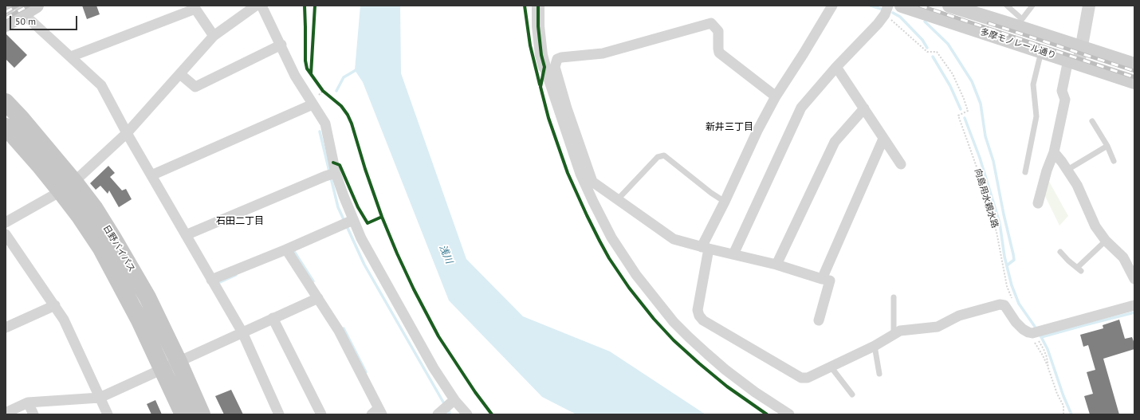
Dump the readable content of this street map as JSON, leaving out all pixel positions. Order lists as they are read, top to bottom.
{
  "streets": {
    "highway": ["日野バイパス"],
    "main road": ["多摩モノレール通り"],
    "path": ["向島用水親水路"]
  },
  "districts": ["新井三丁目", "石田二丁目"],
  "water": ["浅川"],
  "scale_bar": "50 m"
}
